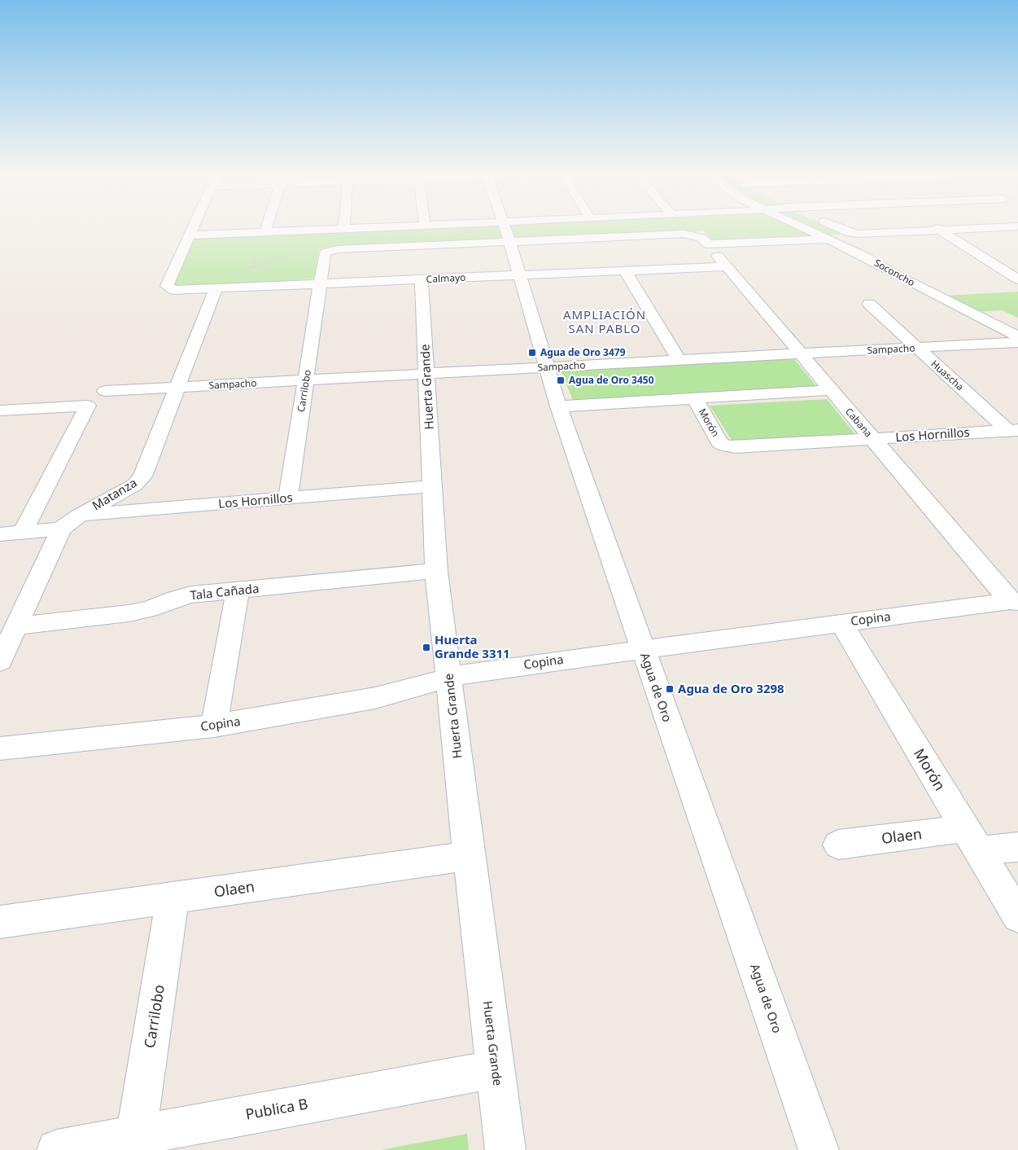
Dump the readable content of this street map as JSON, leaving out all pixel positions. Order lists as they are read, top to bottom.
{
  "streets": {
    "street": [
      "Soconcho",
      "Calmayo",
      "Sampacho",
      "Huascha",
      "Huerta Grande",
      "Carrilobo",
      "Morón",
      "Cabana",
      "Los Hornillos",
      "Matanza",
      "Tala Cañada",
      "Copina",
      "Agua de Oro",
      "Olaen",
      "Publica B"
    ]
  },
  "crossings": [
    ["Calmayo", "Huerta Grande"],
    ["Calmayo", "Carrilobo"],
    ["Calmayo", "Cabana"],
    ["Calmayo", "Matanza"],
    ["Calmayo", "Agua de Oro"],
    ["Sampacho", "Huascha"],
    ["Sampacho", "Huerta Grande"],
    ["Sampacho", "Carrilobo"],
    ["Sampacho", "Cabana"],
    ["Sampacho", "Matanza"],
    ["Sampacho", "Agua de Oro"],
    ["Huascha", "Los Hornillos"],
    ["Huerta Grande", "Los Hornillos"],
    ["Huerta Grande", "Tala Cañada"],
    ["Huerta Grande", "Copina"],
    ["Huerta Grande", "Olaen"],
    ["Huerta Grande", "Publica B"],
    ["Carrilobo", "Los Hornillos"],
    ["Carrilobo", "Agua de Oro"],
    ["Carrilobo", "Olaen"],
    ["Carrilobo", "Publica B"],
    ["Morón", "Los Hornillos"],
    ["Morón", "Copina"],
    ["Morón", "Olaen"],
    ["Cabana", "Los Hornillos"],
    ["Cabana", "Copina"],
    ["Los Hornillos", "Matanza"],
    ["Matanza", "Tala Cañada"],
    ["Copina", "Agua de Oro"]
  ],
  "districts": ["AMPLIACIÓN SAN PABLO"],
  "places": {
    "transit": [
      "Agua de Oro 3479",
      "Agua de Oro 3450",
      "Huerta Grande 3311",
      "Agua de Oro 3298"
    ]
  }
}
